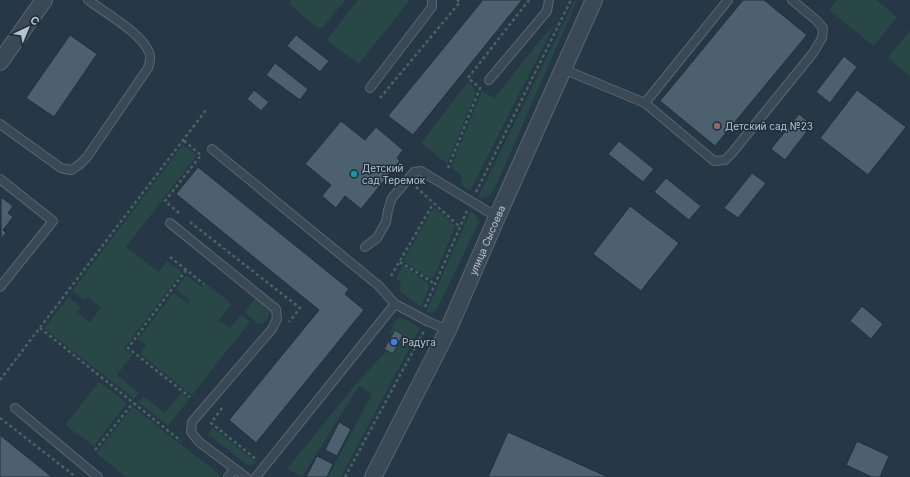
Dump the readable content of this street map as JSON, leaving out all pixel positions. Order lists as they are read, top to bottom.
{
  "streets": {
    "street": ["улица Сысоева"]
  },
  "places": ["Детский сад №23", "Детский сад Теремок", "Радуга"],
  "north": "top right"
}
